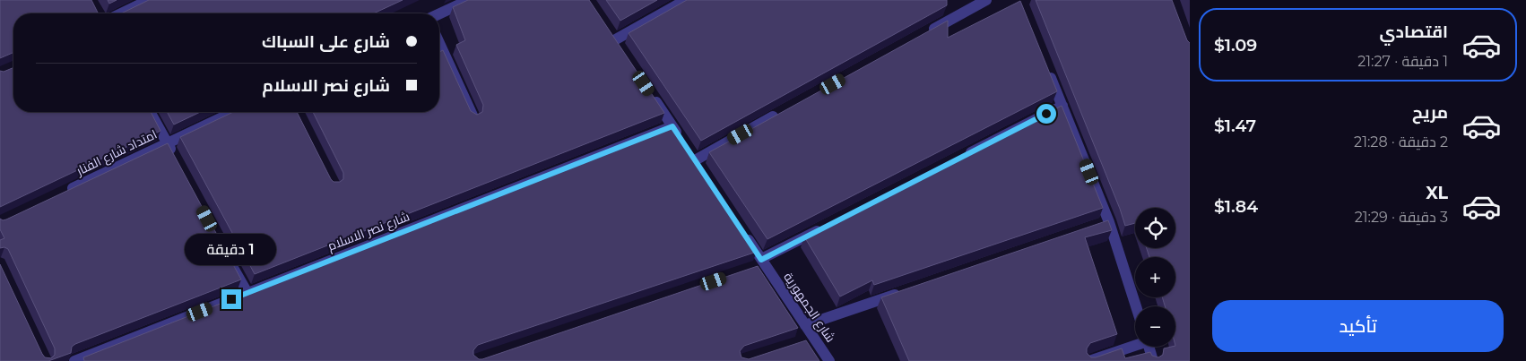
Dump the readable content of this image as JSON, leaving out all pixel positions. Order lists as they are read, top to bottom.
{
  "streets": {
    "street": ["امتداد شارع الفنار", "شارع نصر الاسلام", "شارع الجمهورية"]
  },
  "page": {
    "list": [
      {
        "name": "اقتصادي",
        "note": "1 دقيقة · 21:27",
        "value": "$1.09"
      },
      {
        "name": "مريح",
        "note": "2 دقيقة · 21:28",
        "value": "$1.47"
      },
      {
        "name": "XL",
        "note": "3 دقيقة · 21:29",
        "value": "$1.84"
      }
    ],
    "banner": ["شارع على السباك", "شارع نصر الاسلام"],
    "map_buttons": ["+", "−"],
    "bubble": "1 دقيقة",
    "buttons": "تأكيد"
  }
}
